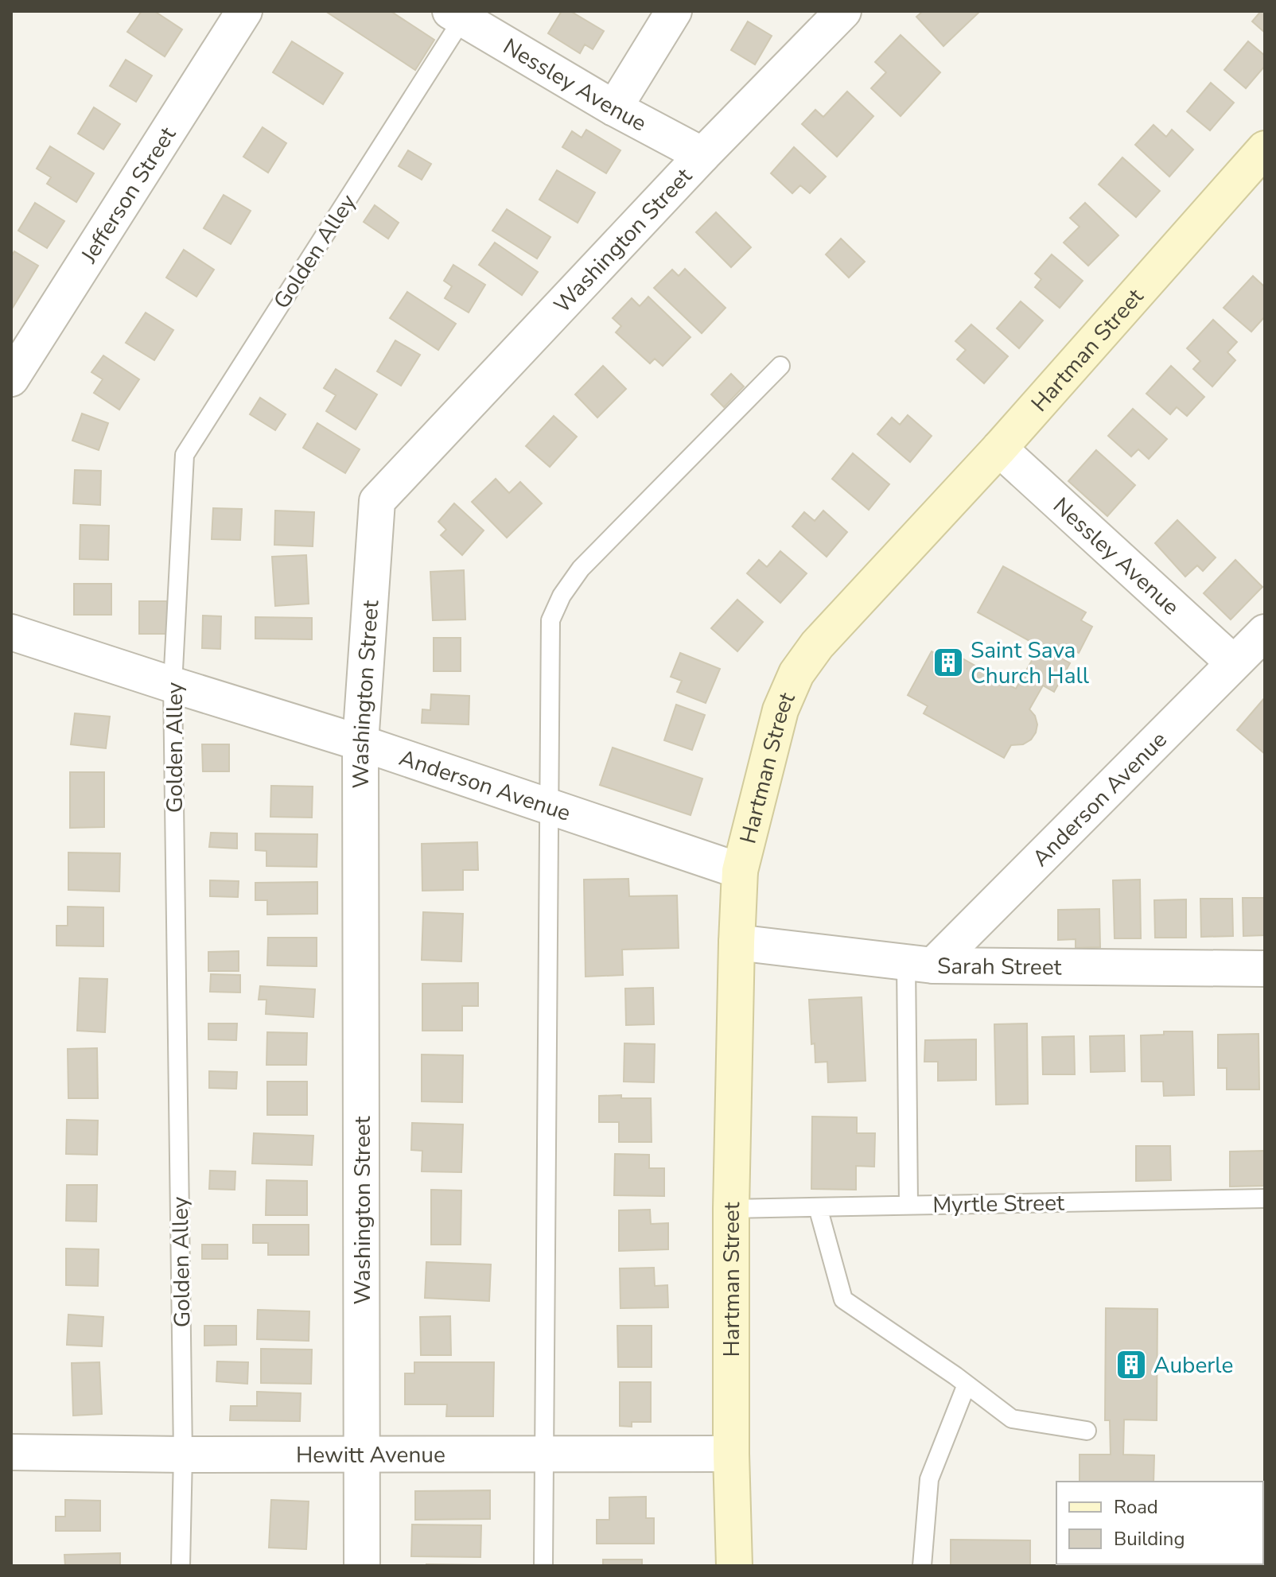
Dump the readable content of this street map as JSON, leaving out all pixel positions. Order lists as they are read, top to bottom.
{
  "streets": {
    "main road": ["Hartman Street"],
    "street": [
      "Nessley Avenue",
      "Jefferson Street",
      "Washington Street",
      "Anderson Avenue",
      "Sarah Street",
      "Hewitt Avenue"
    ],
    "lane": ["Golden Alley", "Myrtle Street"]
  },
  "crossings": [
    ["Nessley Avenue", "Washington Street"],
    ["Nessley Avenue", "Golden Alley"],
    ["Nessley Avenue", "Hartman Street"],
    ["Nessley Avenue", "Anderson Avenue"],
    ["Washington Street", "Anderson Avenue"],
    ["Washington Street", "Hewitt Avenue"],
    ["Golden Alley", "Anderson Avenue"],
    ["Golden Alley", "Hewitt Avenue"],
    ["Hartman Street", "Anderson Avenue"],
    ["Hartman Street", "Sarah Street"],
    ["Hartman Street", "Myrtle Street"],
    ["Hartman Street", "Hewitt Avenue"],
    ["Anderson Avenue", "Sarah Street"]
  ],
  "places": {
    "building": ["Saint Sava Church Hall", "Auberle"]
  },
  "legend": ["Road", "Building"]
}
